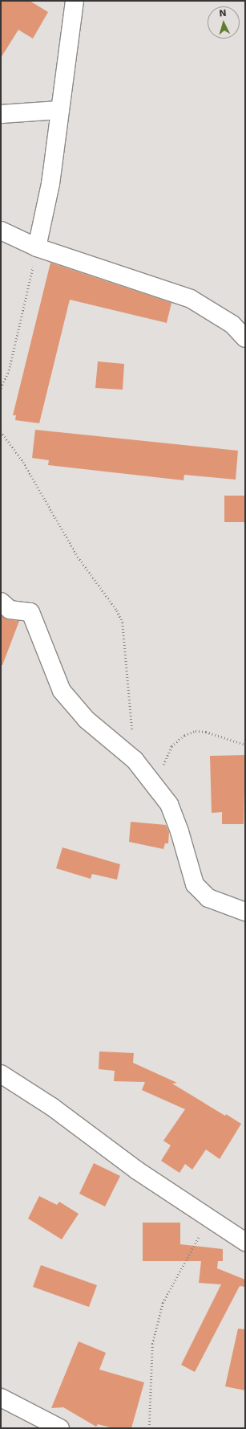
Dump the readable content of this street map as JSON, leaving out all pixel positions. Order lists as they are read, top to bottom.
{
  "north": "top"
}
